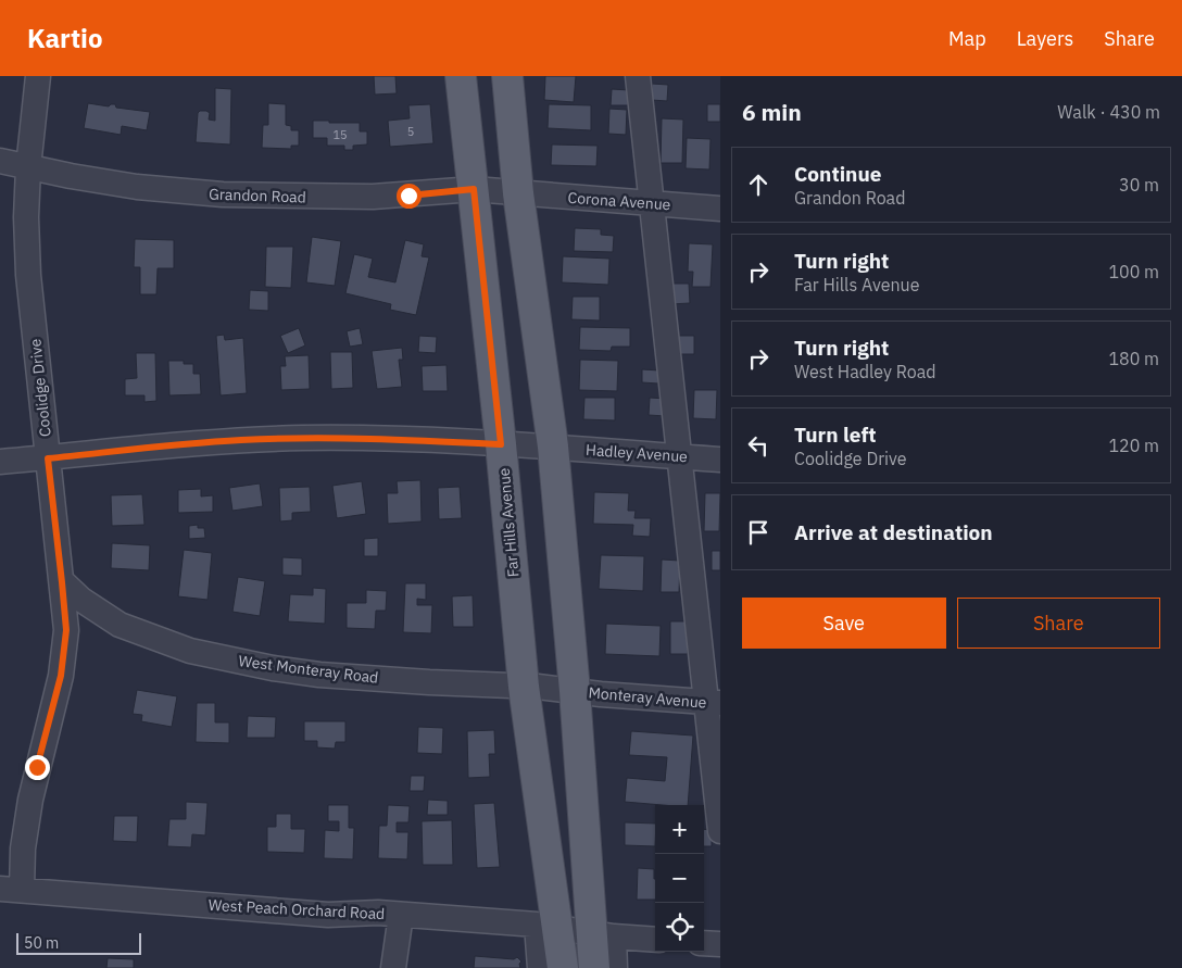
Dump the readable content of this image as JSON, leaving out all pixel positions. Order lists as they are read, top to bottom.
{
  "streets": {
    "main road": ["Far Hills Avenue"],
    "street": [
      "Grandon Road",
      "Corona Avenue",
      "Coolidge Drive",
      "Hadley Avenue",
      "West Monteray Road",
      "Monteray Avenue",
      "West Peach Orchard Road"
    ]
  },
  "crossings": [
    ["Grandon Road", "Corona Avenue"],
    ["Grandon Road", "Coolidge Drive"],
    ["Grandon Road", "Far Hills Avenue"],
    ["Coolidge Drive", "Hadley Avenue"],
    ["Coolidge Drive", "West Monteray Road"],
    ["Coolidge Drive", "West Peach Orchard Road"],
    ["Hadley Avenue", "Far Hills Avenue"],
    ["Far Hills Avenue", "West Monteray Road"],
    ["Far Hills Avenue", "West Peach Orchard Road"],
    ["West Monteray Road", "Monteray Avenue"]
  ],
  "house_numbers": ["5", "15"],
  "scale_bar": "50 m",
  "page": {
    "header": "Kartio",
    "nav": ["Map", "Layers", "Share"],
    "heading": ["6 min", "Walk · 430 m"],
    "list": [
      ["Continue", "Grandon Road", "30 m"],
      ["Turn right", "Far Hills Avenue", "100 m"],
      ["Turn right", "West Hadley Road", "180 m"],
      ["Turn left", "Coolidge Drive", "120 m"],
      "Arrive at destination"
    ],
    "buttons": ["Save", "Share"],
    "map_buttons": ["+", "−"],
    "scale": "50 m"
  }
}
